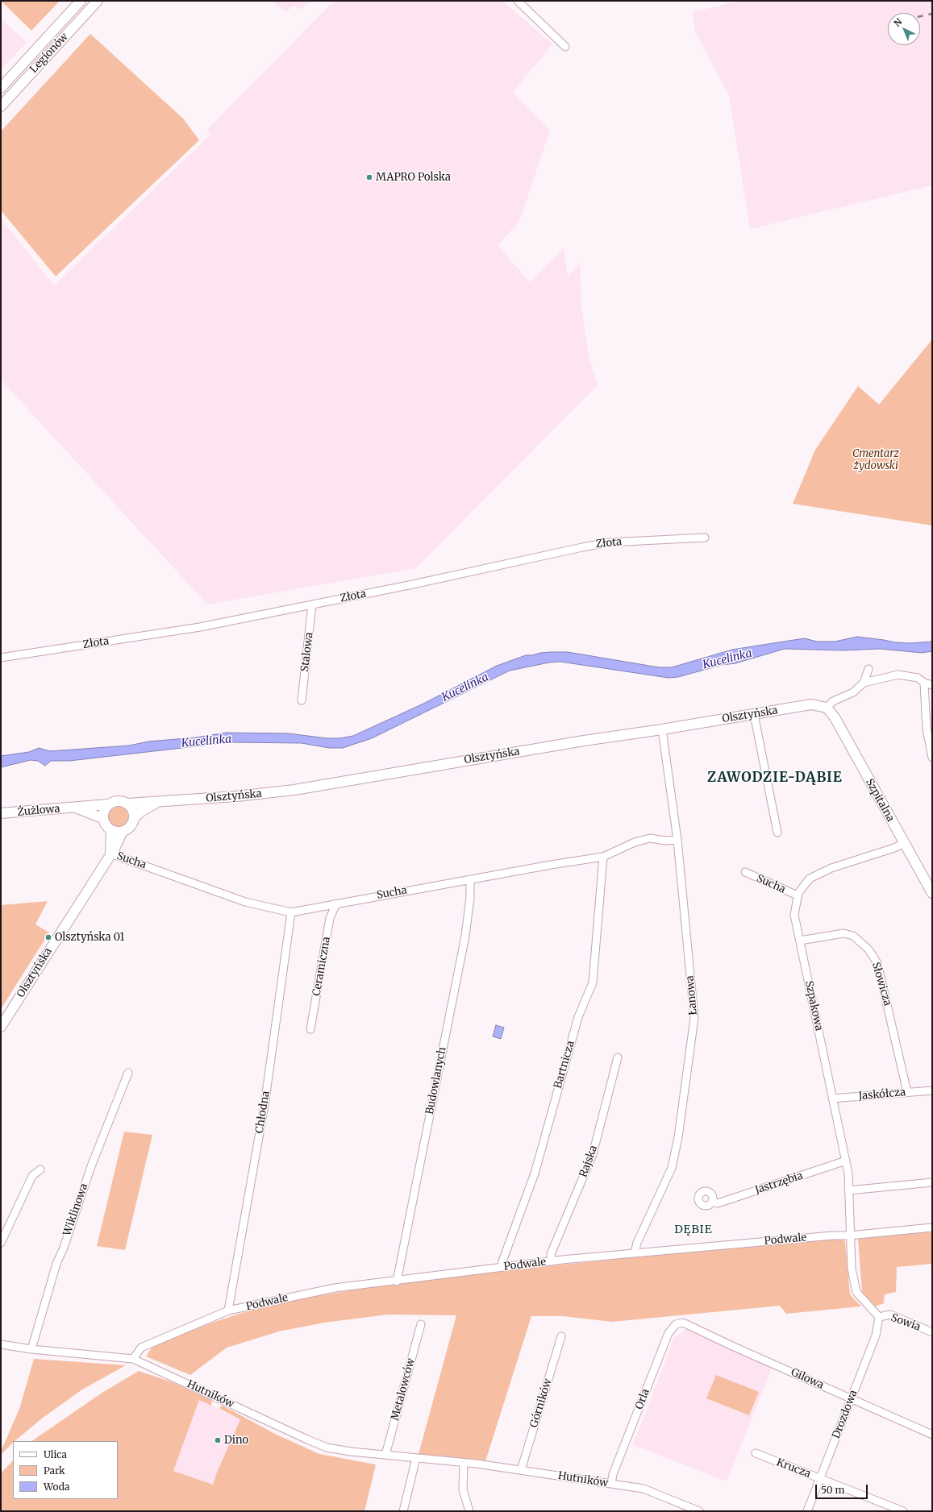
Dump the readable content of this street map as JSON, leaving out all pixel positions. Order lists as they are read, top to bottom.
{
  "streets": {
    "street": [
      "Legionów",
      "Złota",
      "Stalowa",
      "Olsztyńska",
      "Szpitalna",
      "Żużlowa",
      "Sucha",
      "Ceramiczna",
      "Słowicza",
      "Łanowa",
      "Szpakowa",
      "Bartnicza",
      "Budowlanych",
      "Jaskółcza",
      "Chłodna",
      "Rajska",
      "Jastrzębia",
      "Wiklinowa",
      "Podwale",
      "Sowia",
      "Gilowa",
      "Metalowców",
      "Hutników",
      "Orla",
      "Górników",
      "Drozdowa",
      "Krucza"
    ]
  },
  "crossings": [
    ["Złota", "Stalowa"],
    ["Olsztyńska", "Szpitalna"],
    ["Olsztyńska", "Żużlowa"],
    ["Olsztyńska", "Sucha"],
    ["Olsztyńska", "Łanowa"],
    ["Szpitalna", "Szpakowa"],
    ["Sucha", "Ceramiczna"],
    ["Sucha", "Łanowa"],
    ["Sucha", "Szpakowa"],
    ["Sucha", "Bartnicza"],
    ["Sucha", "Budowlanych"],
    ["Sucha", "Chłodna"],
    ["Słowicza", "Szpakowa"],
    ["Słowicza", "Jaskółcza"],
    ["Łanowa", "Podwale"],
    ["Szpakowa", "Jaskółcza"],
    ["Szpakowa", "Jastrzębia"],
    ["Szpakowa", "Podwale"],
    ["Szpakowa", "Sowia"],
    ["Szpakowa", "Drozdowa"],
    ["Bartnicza", "Podwale"],
    ["Budowlanych", "Podwale"],
    ["Chłodna", "Podwale"],
    ["Rajska", "Podwale"],
    ["Wiklinowa", "Hutników"],
    ["Podwale", "Hutników"],
    ["Sowia", "Drozdowa"],
    ["Gilowa", "Orla"],
    ["Gilowa", "Drozdowa"],
    ["Metalowców", "Hutników"],
    ["Hutników", "Orla"],
    ["Hutników", "Górników"],
    ["Drozdowa", "Krucza"]
  ],
  "districts": ["ZAWODZIE-DĄBIE", "DĘBIE"],
  "water": ["Kucelinka"],
  "parks": ["Cmentarz żydowski"],
  "places": ["MAPRO Polska", "Olsztyńska 01", "Dino"],
  "legend": ["Ulica", "Park", "Woda"],
  "scale_bar": "50 m",
  "north": "top left"
}
